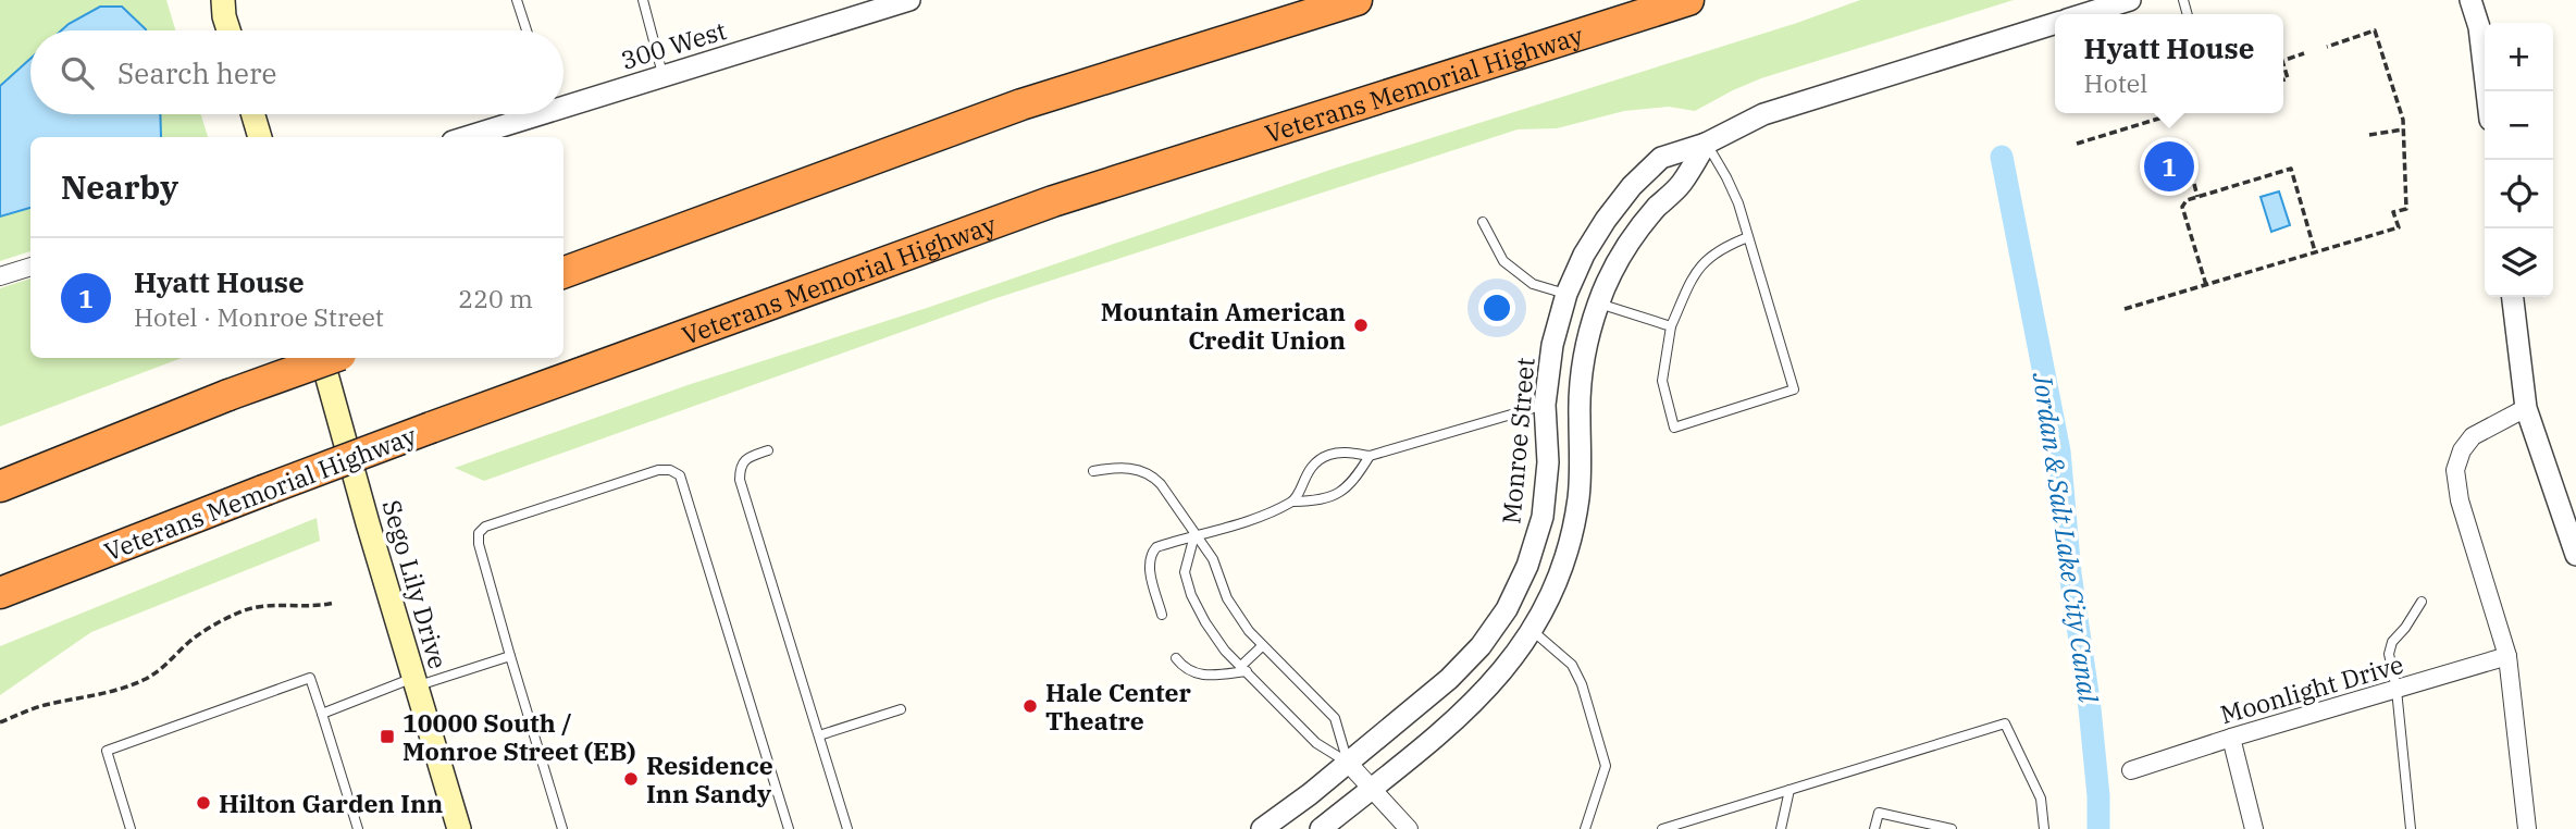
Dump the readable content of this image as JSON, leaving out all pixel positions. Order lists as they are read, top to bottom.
{
  "streets": {
    "highway": ["Veterans Memorial Highway"],
    "main road": ["Sego Lily Drive"],
    "street": ["300 West", "Monroe Street", "Moonlight Drive"]
  },
  "water": ["Jordan & Salt Lake City Canal"],
  "places": {
    "other": [
      "Mountain American Credit Union",
      "Hale Center Theatre",
      "Residence Inn Sandy",
      "Hilton Garden Inn"
    ],
    "transit": ["10000 South / Monroe Street (EB)"]
  },
  "page": {
    "popup": ["Hyatt House", "Hotel"],
    "map_buttons": ["+", "−"],
    "search": "Search here",
    "pins": "1",
    "heading": "Nearby",
    "list": [
      {
        "mark": "1",
        "name": "Hyatt House",
        "note": "Hotel · Monroe Street",
        "value": "220 m"
      }
    ]
  }
}
